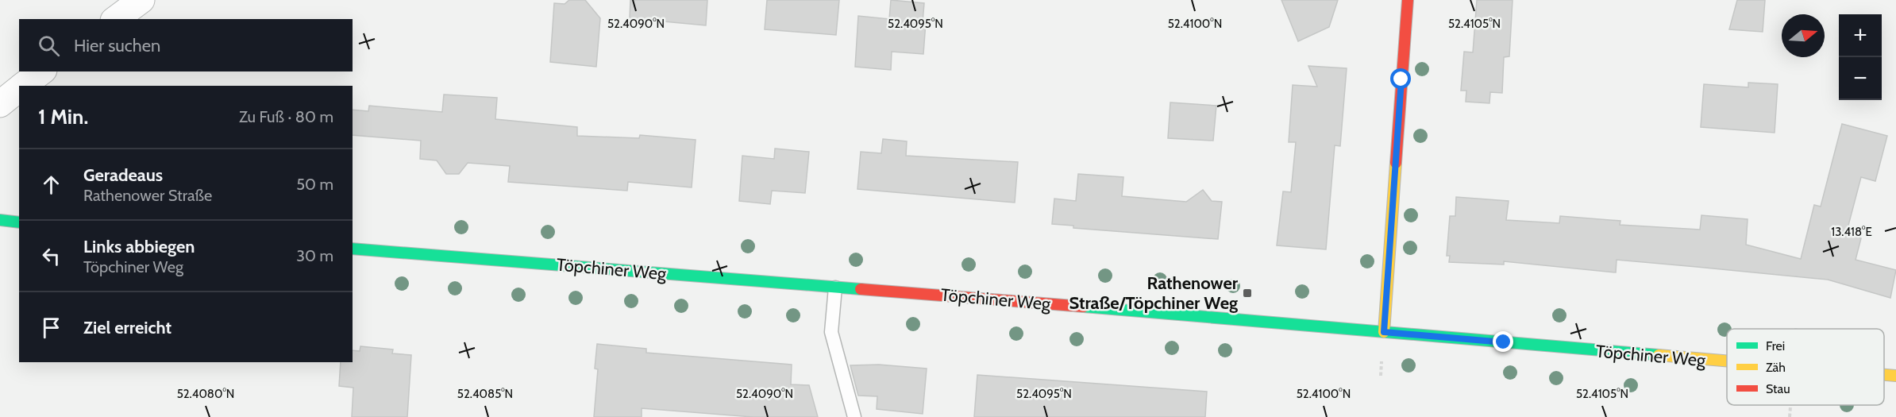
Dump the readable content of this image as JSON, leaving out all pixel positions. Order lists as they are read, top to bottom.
{
  "streets": {
    "street": ["Töpchiner Weg"]
  },
  "places": {
    "transit": ["Rathenower Straße/Töpchiner Weg"]
  },
  "legend": ["Frei", "Zäh", "Stau"],
  "north": "right",
  "page": {
    "map_buttons": ["+", "−"],
    "search": "Hier suchen",
    "heading": ["1 Min.", "Zu Fuß · 80 m"],
    "list": [
      ["Geradeaus", "Rathenower Straße", "50 m"],
      ["Links abbiegen", "Töpchiner Weg", "30 m"],
      "Ziel erreicht"
    ]
  },
  "coordinates": [
    "52.4090°N",
    "52.4095°N",
    "52.4100°N",
    "52.4105°N",
    "13.418°E",
    "52.4080°N",
    "52.4085°N"
  ]
}
